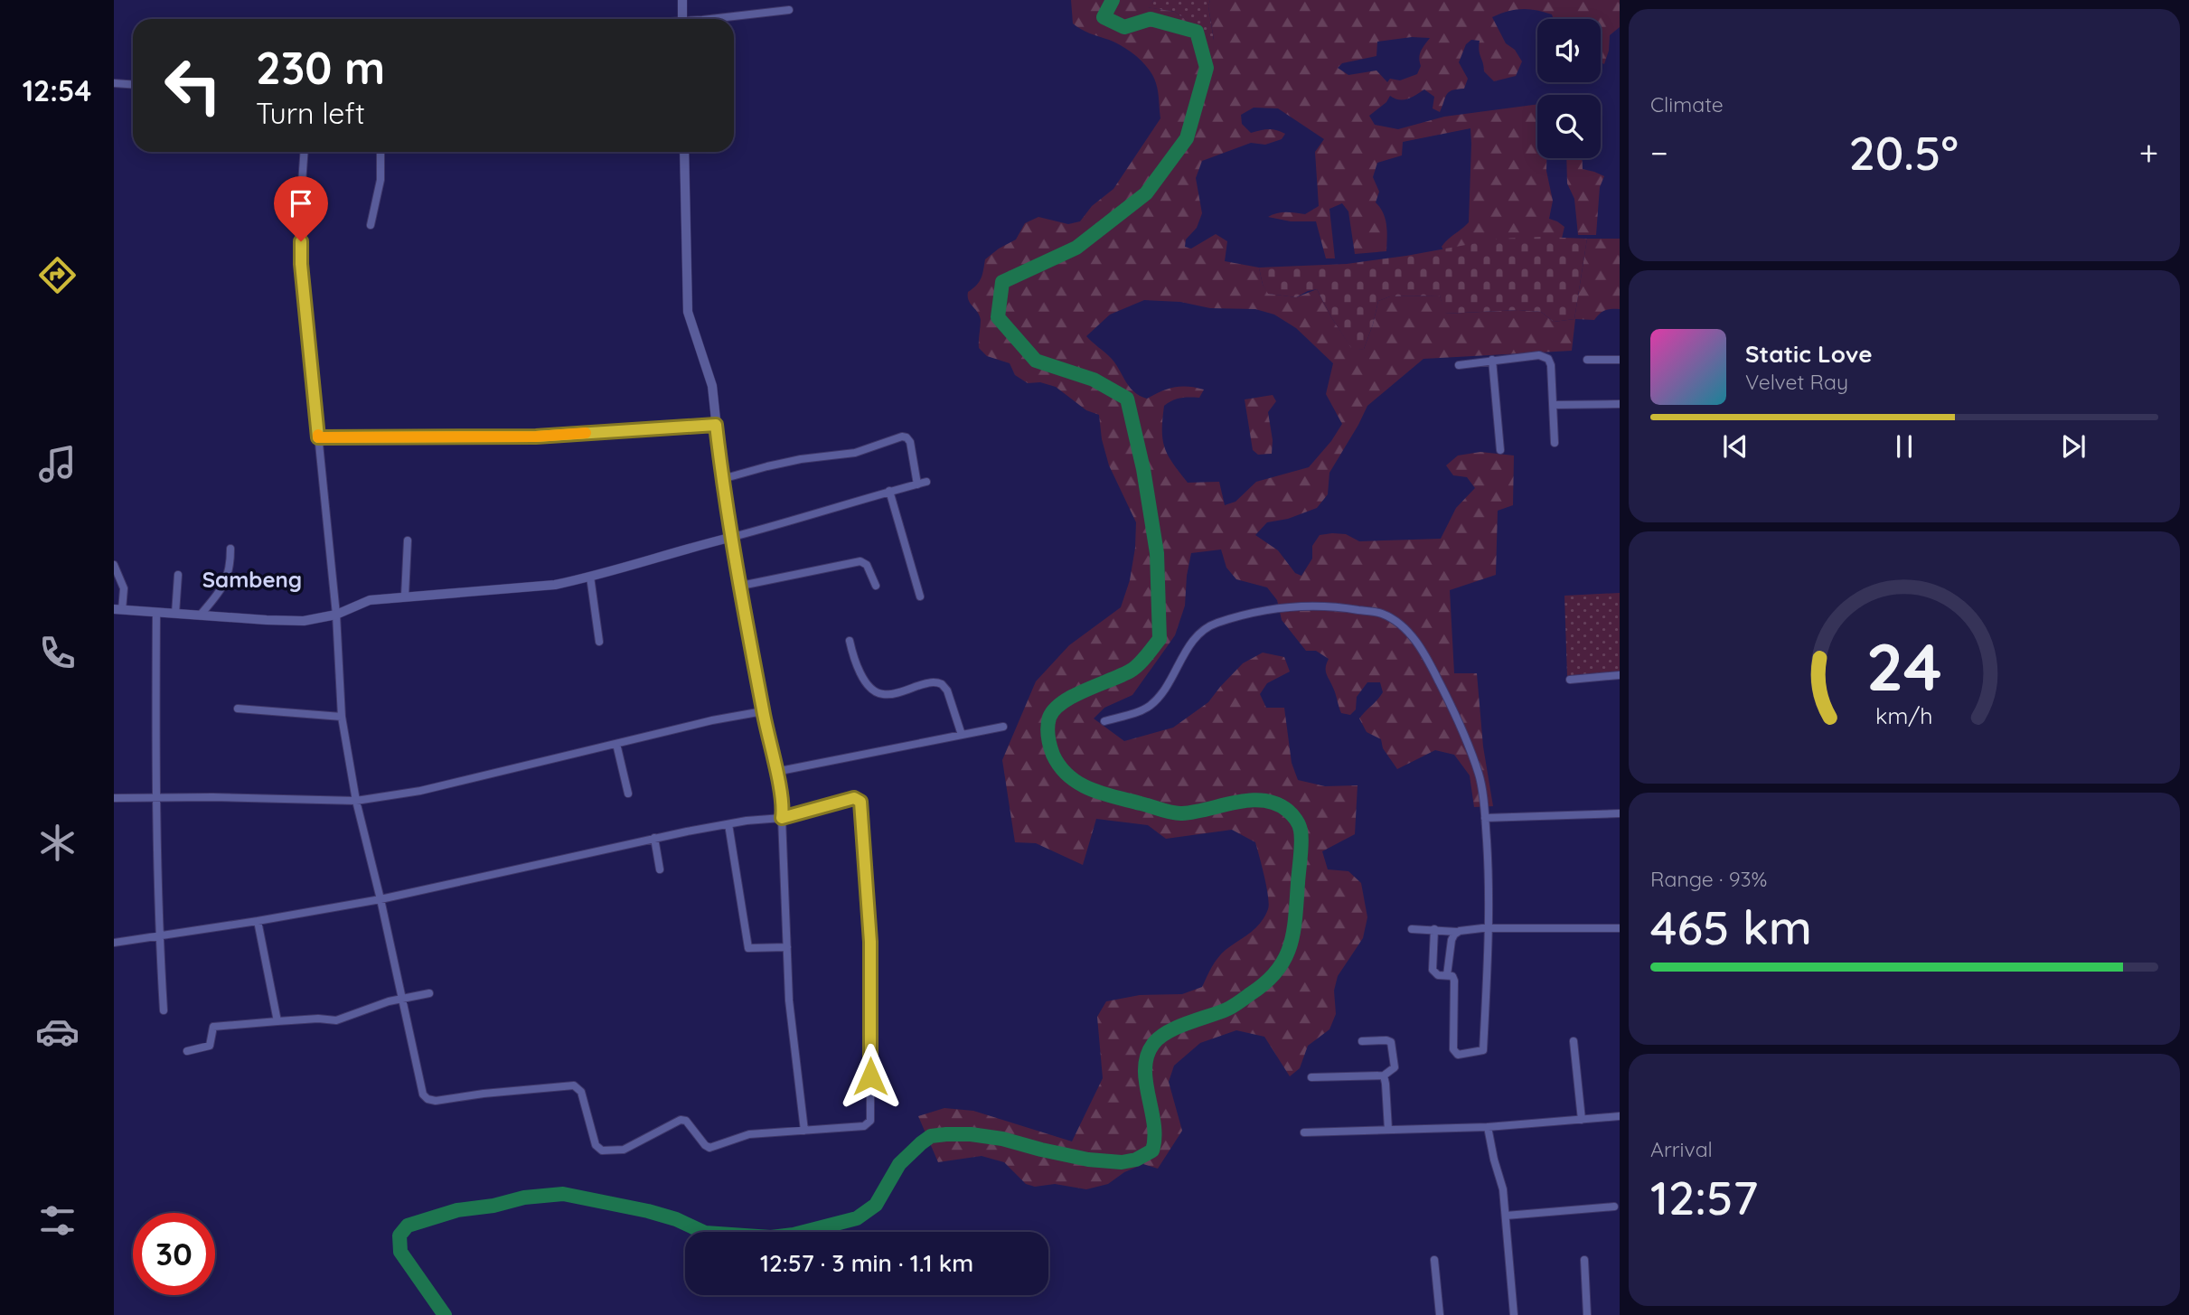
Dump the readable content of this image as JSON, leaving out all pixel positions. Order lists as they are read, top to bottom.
{
  "districts": ["Sambeng"],
  "page": {
    "tabs": "12:54",
    "tile": [
      "Climate",
      ["Range · 93%", "465 km"],
      ["Arrival", "12:57"]
    ],
    "turn": ["230 m", "Turn left"],
    "heat": ["−", "20.5°", "+"],
    "song": ["Static Love", "Velvet Ray"],
    "limit": "30",
    "trip": "12:57 · 3 min · 1.1 km",
    "gauge": ["24", "km/h"]
  }
}
